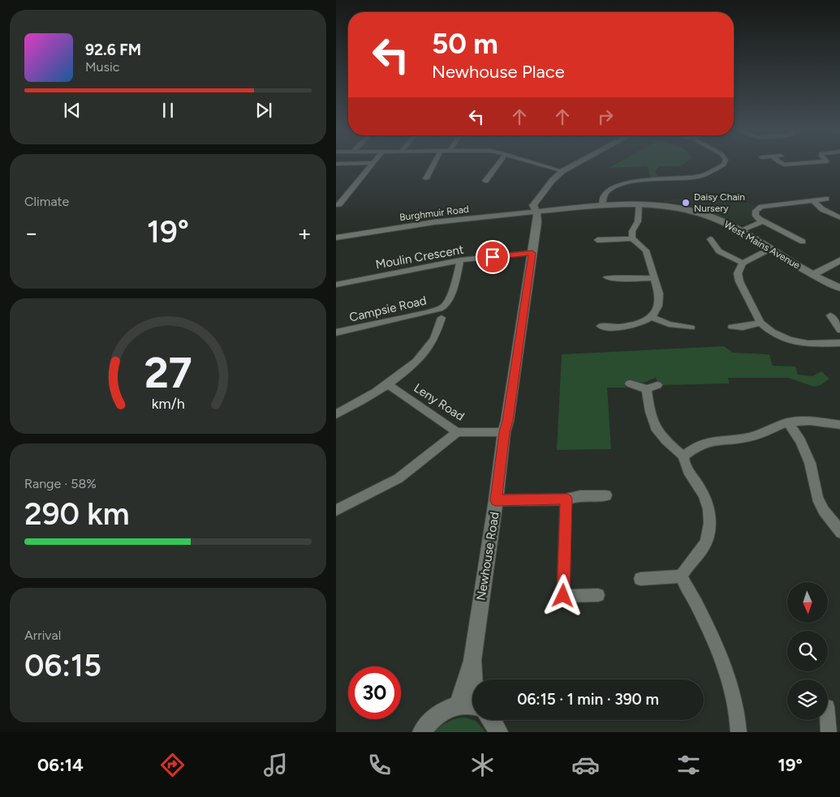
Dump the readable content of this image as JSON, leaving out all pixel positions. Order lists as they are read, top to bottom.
{
  "streets": {
    "street": [
      "Burghmuir Road",
      "West Mains Avenue",
      "Moulin Crescent",
      "Campsie Road",
      "Leny Road",
      "Newhouse Road"
    ]
  },
  "crossings": [
    ["Burghmuir Road", "West Mains Avenue"],
    ["Burghmuir Road", "Newhouse Road"],
    ["West Mains Avenue", "Newhouse Road"],
    ["Moulin Crescent", "Campsie Road"],
    ["Moulin Crescent", "Newhouse Road"],
    ["Leny Road", "Newhouse Road"]
  ],
  "places": ["Daisy Chain Nursery"],
  "north": "bottom",
  "page": {
    "turn": ["50 m", "Newhouse Place"],
    "song": ["92.6 FM", "Music"],
    "tile": [
      "Climate",
      ["Range · 58%", "290 km"],
      ["Arrival", "06:15"]
    ],
    "heat": ["−", "19°", "+"],
    "limit": "30",
    "trip": "06:15 · 1 min · 390 m",
    "tabs": ["06:14", "19°"],
    "gauge": ["27", "km/h"]
  }
}
